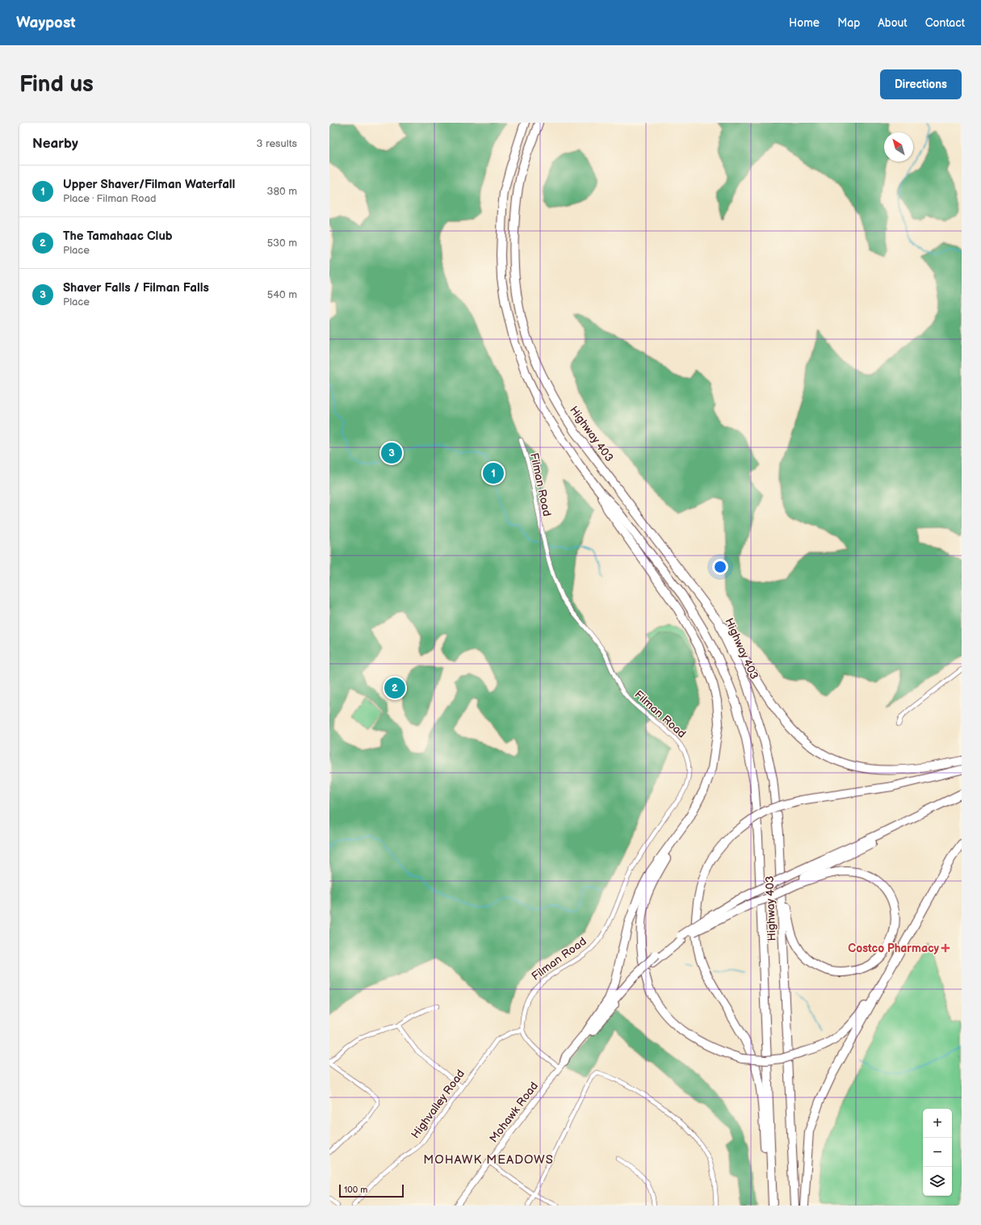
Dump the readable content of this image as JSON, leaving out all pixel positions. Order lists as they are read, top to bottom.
{
  "streets": {
    "highway": ["Highway 403"],
    "main road": ["Mohawk Road"],
    "street": ["Filman Road", "Highvalley Road"]
  },
  "crossings": [
    ["Filman Road", "Highvalley Road"]
  ],
  "districts": ["MOHAWK MEADOWS"],
  "places": {
    "health": ["Costco Pharmacy"]
  },
  "scale_bar": "100 m",
  "north": "top left",
  "page": {
    "header": "Waypost",
    "nav": [
      "Home",
      "Map",
      "About",
      "Contact"
    ],
    "buttons": "Directions",
    "title": "Find us",
    "heading": ["Nearby", "3 results"],
    "list": [
      {
        "mark": "1",
        "name": "Upper Shaver/Filman Waterfall",
        "note": "Place · Filman Road",
        "value": "380 m"
      },
      {
        "mark": "2",
        "name": "The Tamahaac Club",
        "note": "Place",
        "value": "530 m"
      },
      {
        "mark": "3",
        "name": "Shaver Falls / Filman Falls",
        "note": "Place",
        "value": "540 m"
      }
    ],
    "pins": ["3", "1", "2"],
    "map_buttons": ["+", "−"],
    "scale": "100 m"
  }
}
